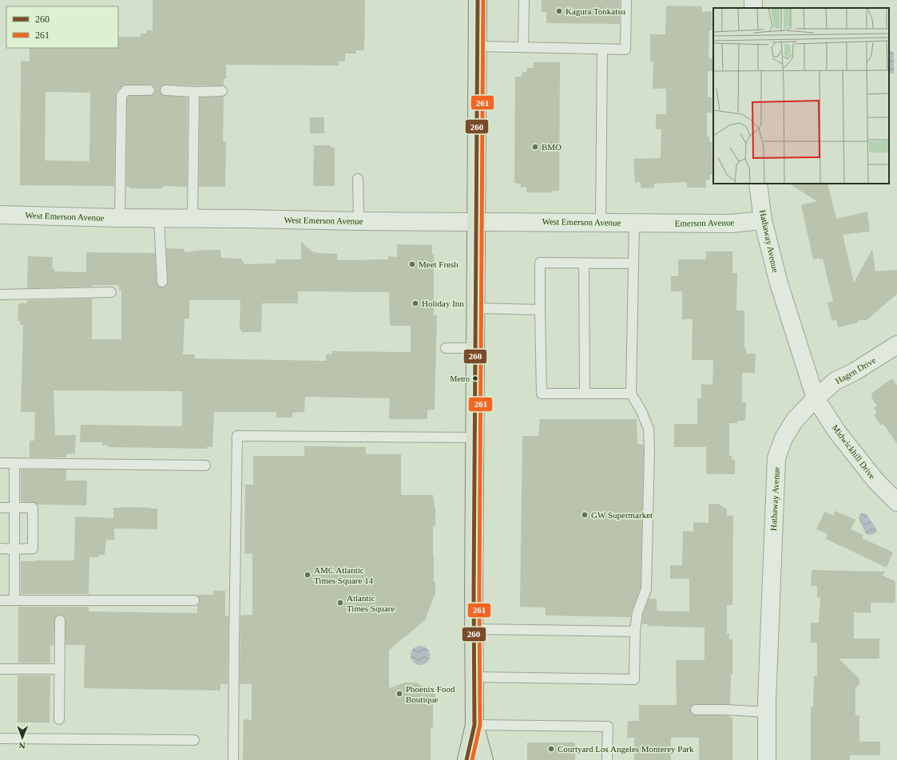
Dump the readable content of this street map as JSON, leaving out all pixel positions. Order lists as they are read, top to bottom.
{
  "streets": {
    "street": [
      "West Emerson Avenue",
      "Emerson Avenue",
      "Hathaway Avenue",
      "Hagen Drive",
      "Midwickhill Drive"
    ]
  },
  "crossings": [
    ["West Emerson Avenue", "Emerson Avenue"],
    ["Emerson Avenue", "Hathaway Avenue"],
    ["Hathaway Avenue", "Hagen Drive"],
    ["Hathaway Avenue", "Midwickhill Drive"],
    ["Hagen Drive", "Midwickhill Drive"]
  ],
  "places": [
    "Kagura Tonkatsu",
    "BMO",
    "Meet Fresh",
    "Holiday Inn",
    "Metro",
    "GW Supermarket",
    "AMC Atlantic Times Square 14",
    "Atlantic Times Square",
    "Phoenix Food Boutique",
    "Courtyard Los Angeles Monterey Park"
  ],
  "lines": ["transit line 260", "transit line 261"],
  "legend": ["260", "261"],
  "north": "bottom"
}
